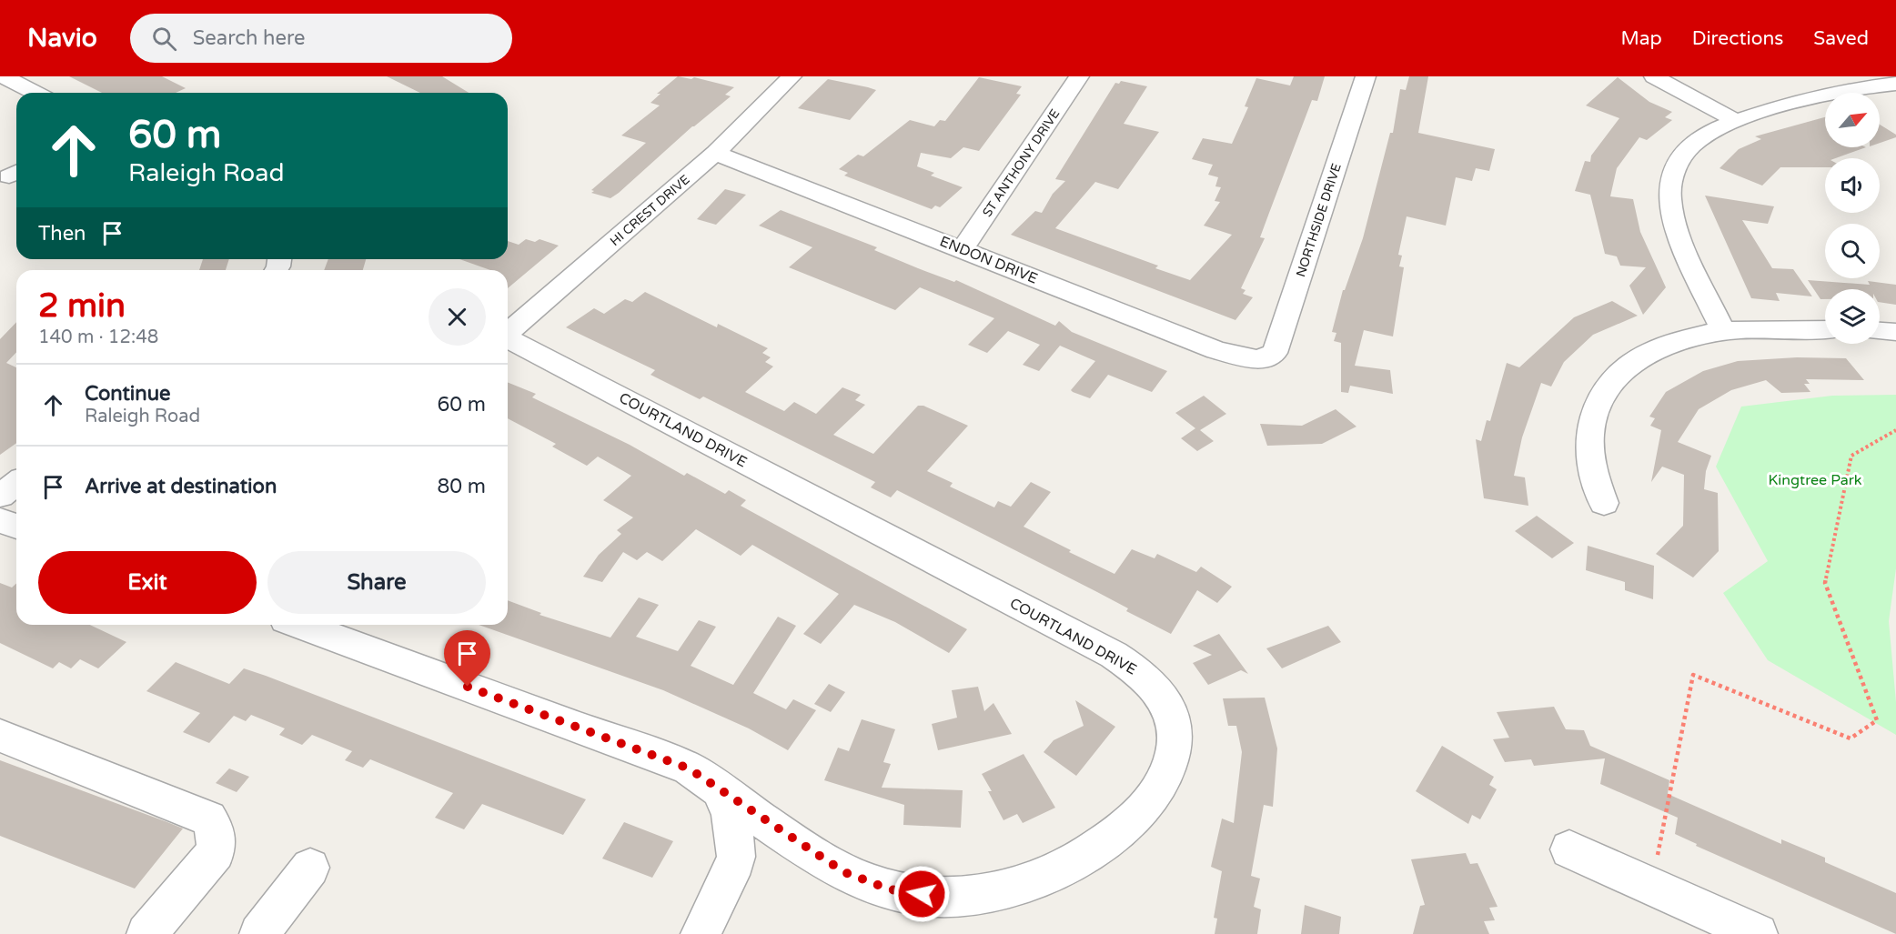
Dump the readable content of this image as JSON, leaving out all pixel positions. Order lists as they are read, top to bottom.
{
  "streets": {
    "street": [
      "ST ANTHONY DRIVE",
      "HI CREST DRIVE",
      "NORTHSIDE DRIVE",
      "ENDON DRIVE",
      "COURTLAND DRIVE"
    ]
  },
  "crossings": [
    ["ST ANTHONY DRIVE", "ENDON DRIVE"],
    ["HI CREST DRIVE", "ENDON DRIVE"],
    ["NORTHSIDE DRIVE", "ENDON DRIVE"]
  ],
  "parks": ["Kingtree Park"],
  "north": "top right",
  "page": {
    "header": "Navio",
    "search": "Search here",
    "nav": ["Map", "Directions", "Saved"],
    "turn": ["60 m", "Raleigh Road"],
    "then": "Then",
    "heading": ["2 min", "140 m · 12:48"],
    "list": [
      {
        "name": "Continue",
        "note": "Raleigh Road",
        "value": "60 m"
      },
      {
        "name": "Arrive at destination",
        "value": "80 m"
      }
    ],
    "buttons": ["Exit", "Share"]
  }
}
